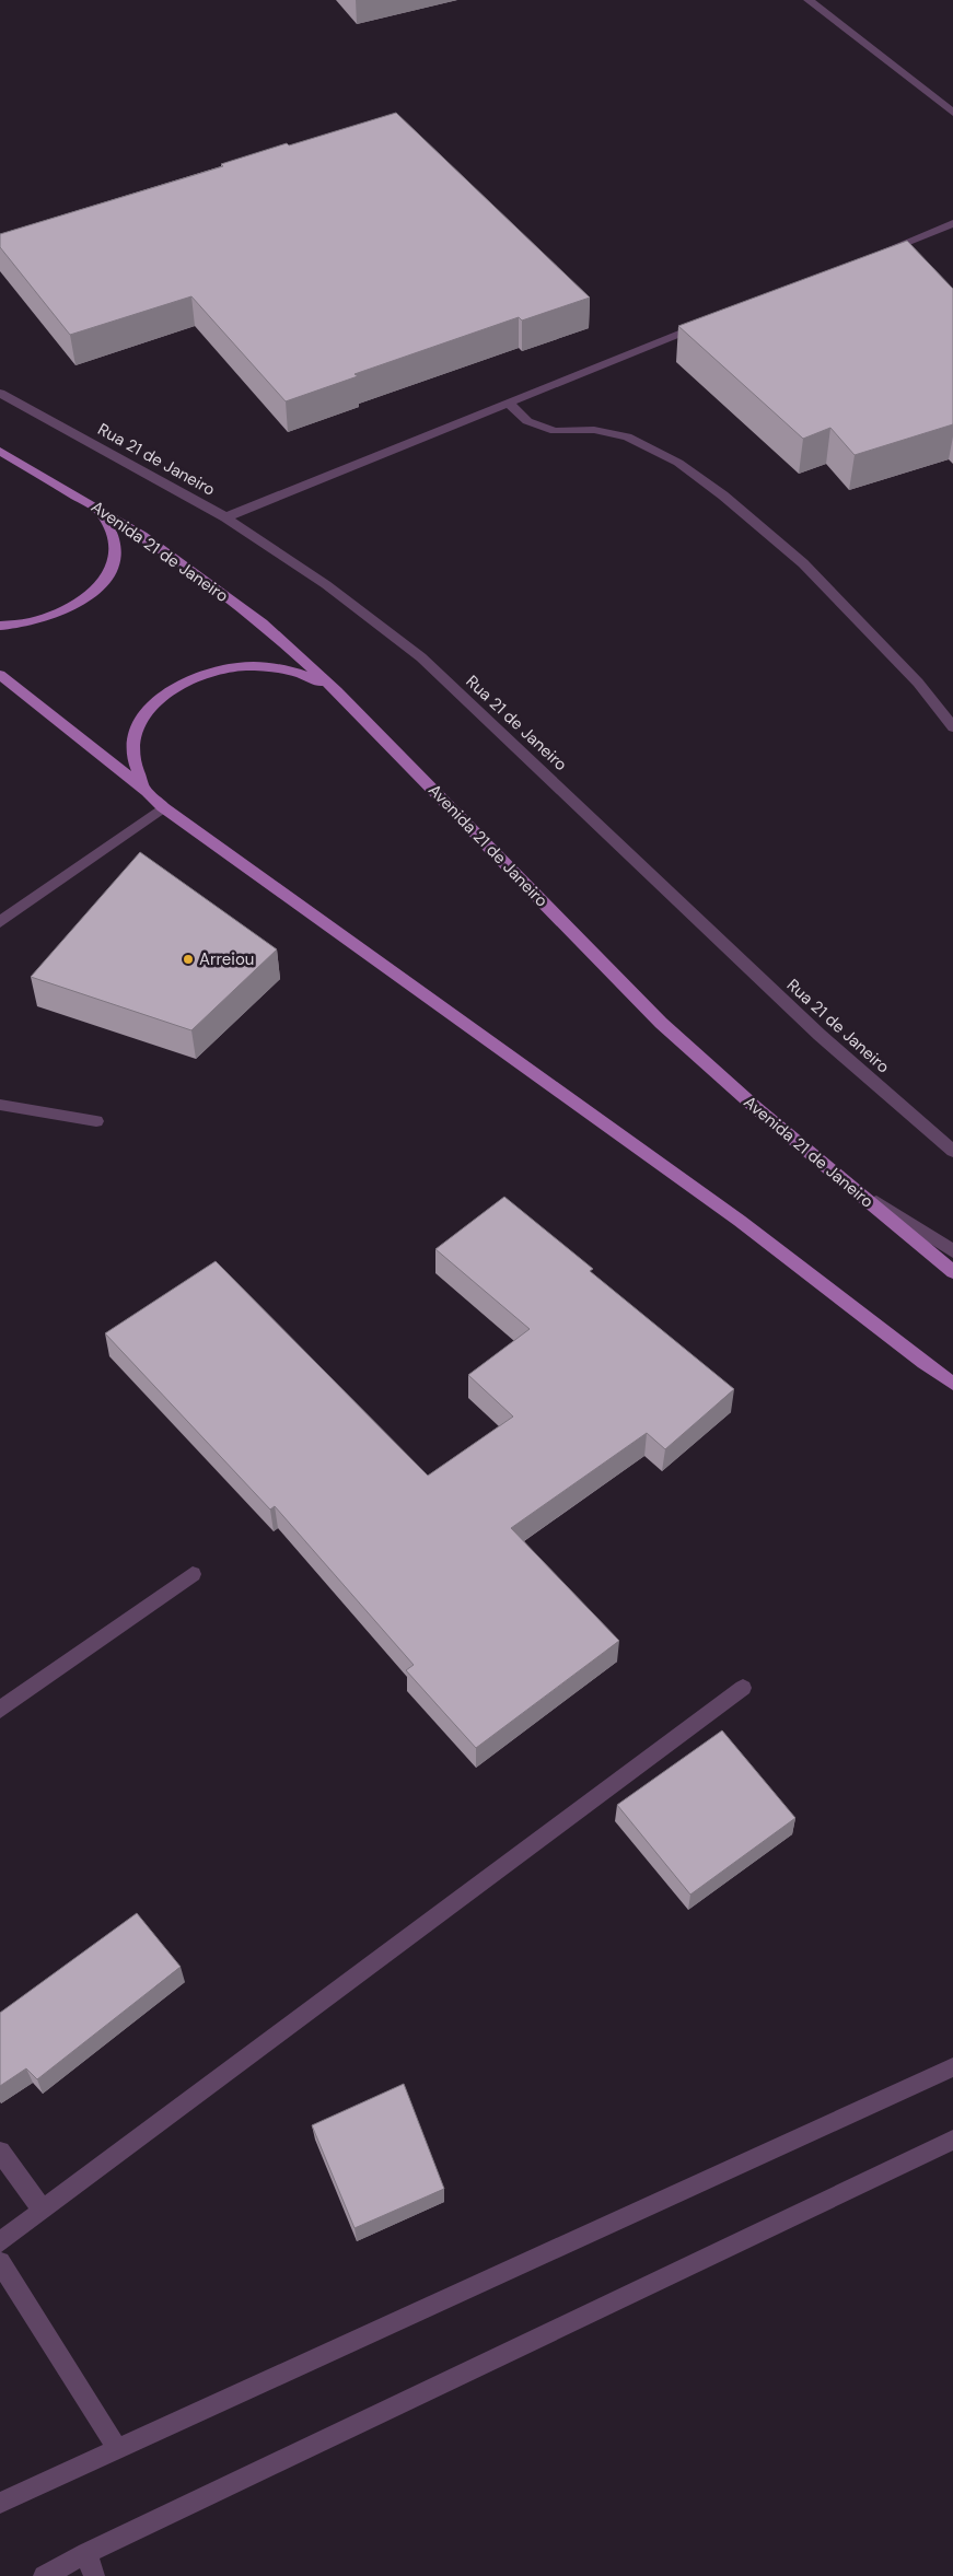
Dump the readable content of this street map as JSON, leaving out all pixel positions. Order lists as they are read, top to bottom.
{
  "streets": {
    "main road": ["Avenida 21 de Janeiro"],
    "street": ["Rua 21 de Janeiro"]
  },
  "places": ["Arreiou"]
}
